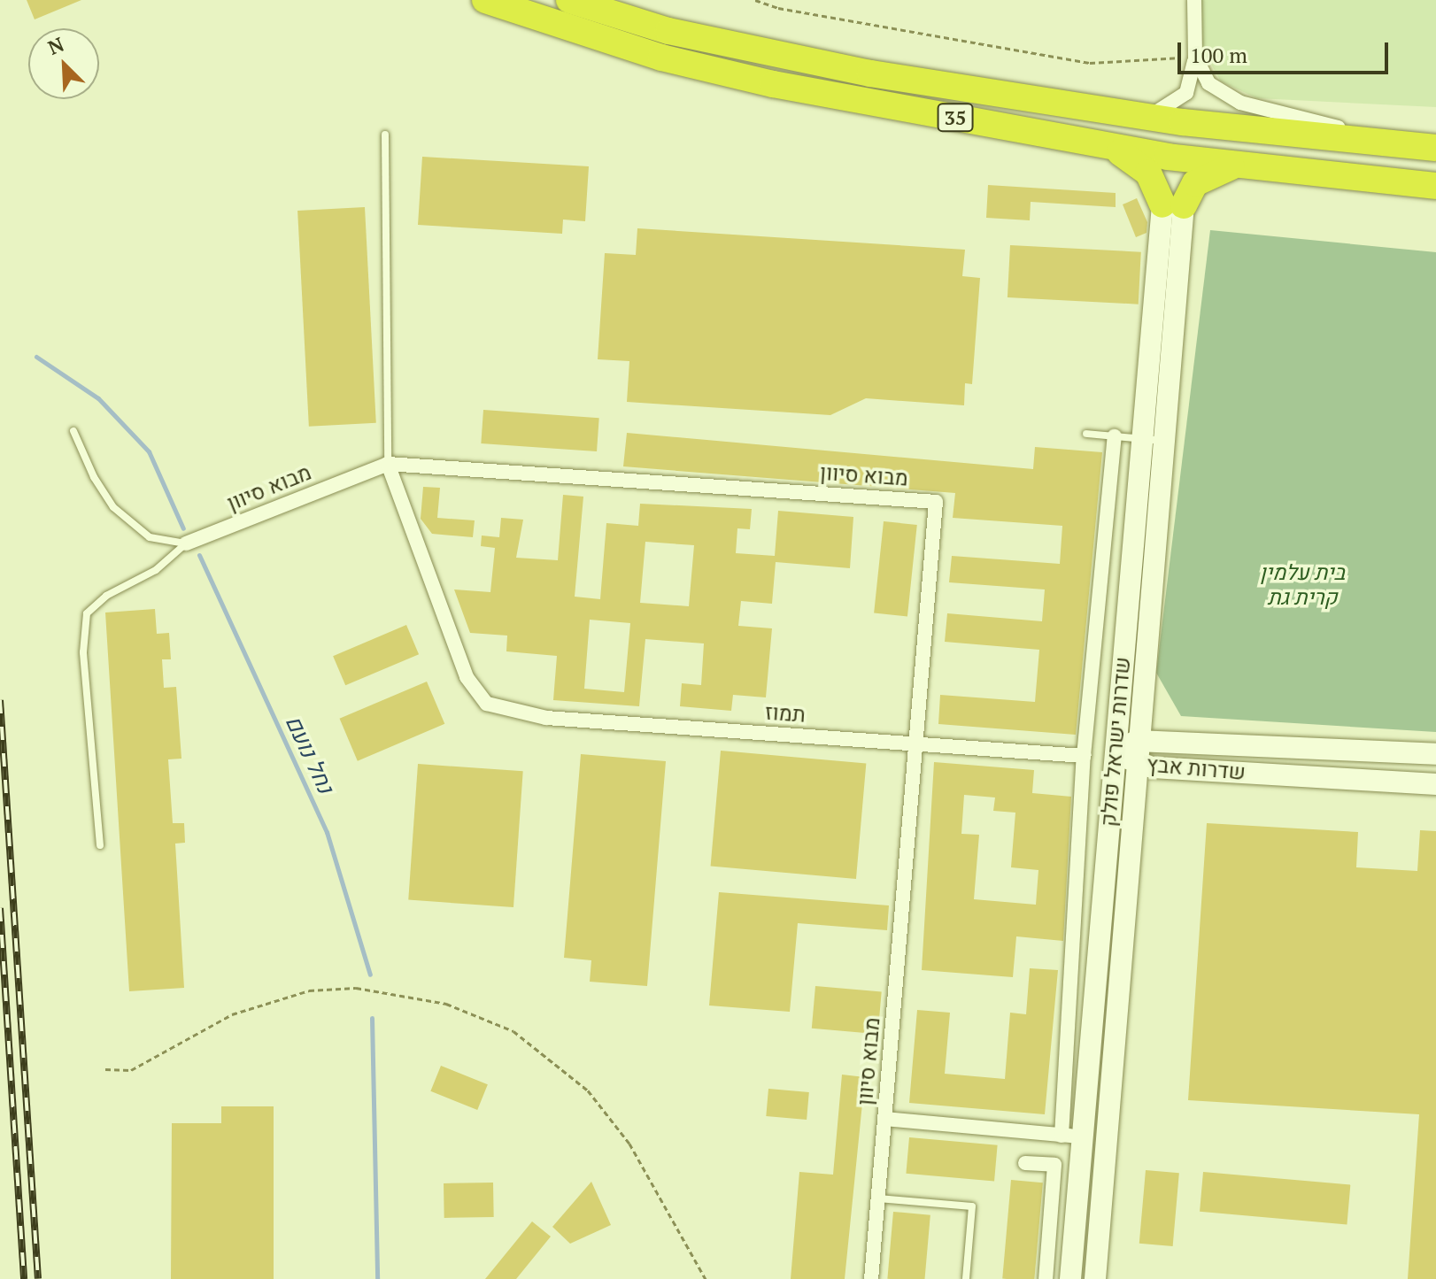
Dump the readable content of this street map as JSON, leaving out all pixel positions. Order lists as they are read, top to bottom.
{
  "streets": {
    "highway": ["35"],
    "street": [
      "מבוא סיוון",
      "תמוז",
      "שדרות ישראל פולק",
      "שדרות אבץ"
    ]
  },
  "crossings": [
    ["מבוא סיוון", "תמוז"],
    ["מבוא סיוון", "שדרות ישראל פולק"],
    ["שדרות ישראל פולק", "שדרות אבץ"]
  ],
  "water": ["נחל נועם"],
  "parks": ["בית עלמין קרית גת"],
  "scale_bar": "100 m",
  "north": "top left"
}
